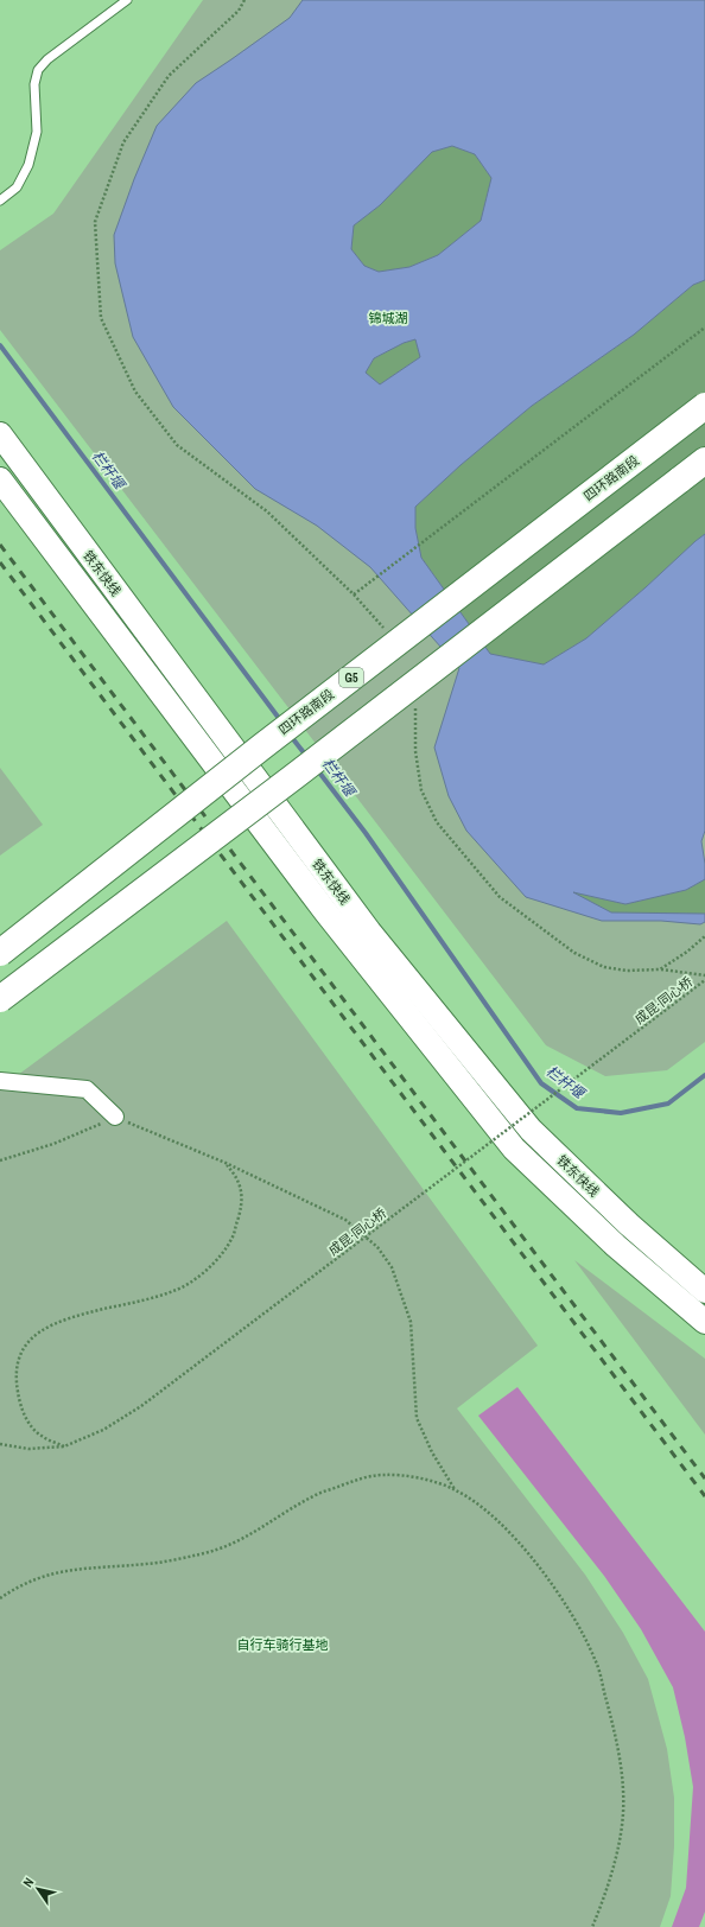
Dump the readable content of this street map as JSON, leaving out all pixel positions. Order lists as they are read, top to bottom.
{
  "streets": {
    "highway": ["四环路南段", "G5"],
    "main road": ["铁东快线"],
    "path": ["成昆·同心桥"]
  },
  "water": ["栏杆堰"],
  "parks": ["锦城湖", "自行车骑行基地"],
  "north": "top left"
}
